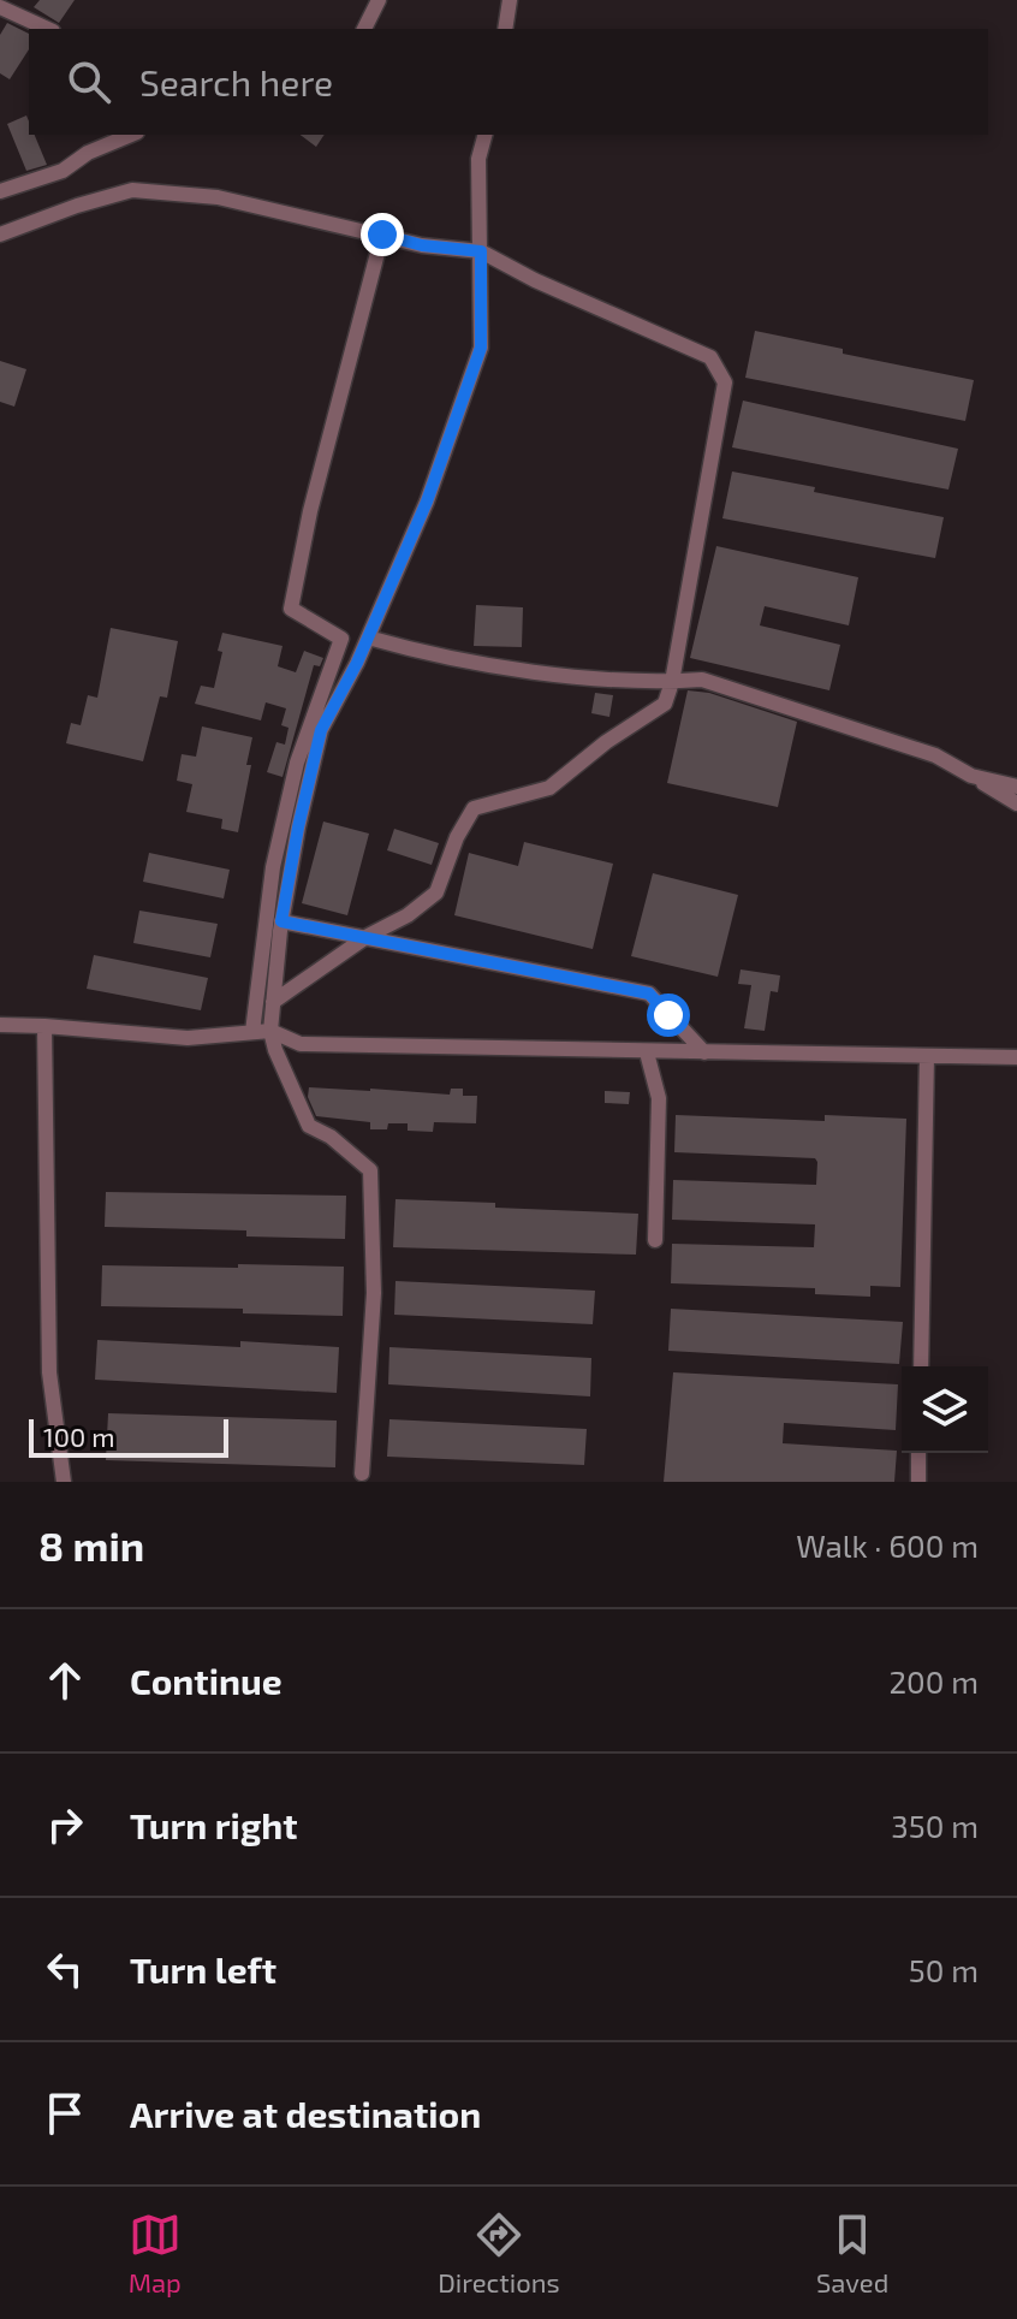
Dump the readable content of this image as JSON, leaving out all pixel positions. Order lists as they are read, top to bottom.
{
  "scale_bar": "100 m",
  "page": {
    "search": "Search here",
    "scale": "100 m",
    "heading": ["8 min", "Walk · 600 m"],
    "list": [
      ["Continue", "200 m"],
      ["Turn right", "350 m"],
      ["Turn left", "50 m"],
      "Arrive at destination"
    ],
    "nav": ["Map", "Directions", "Saved"]
  }
}
